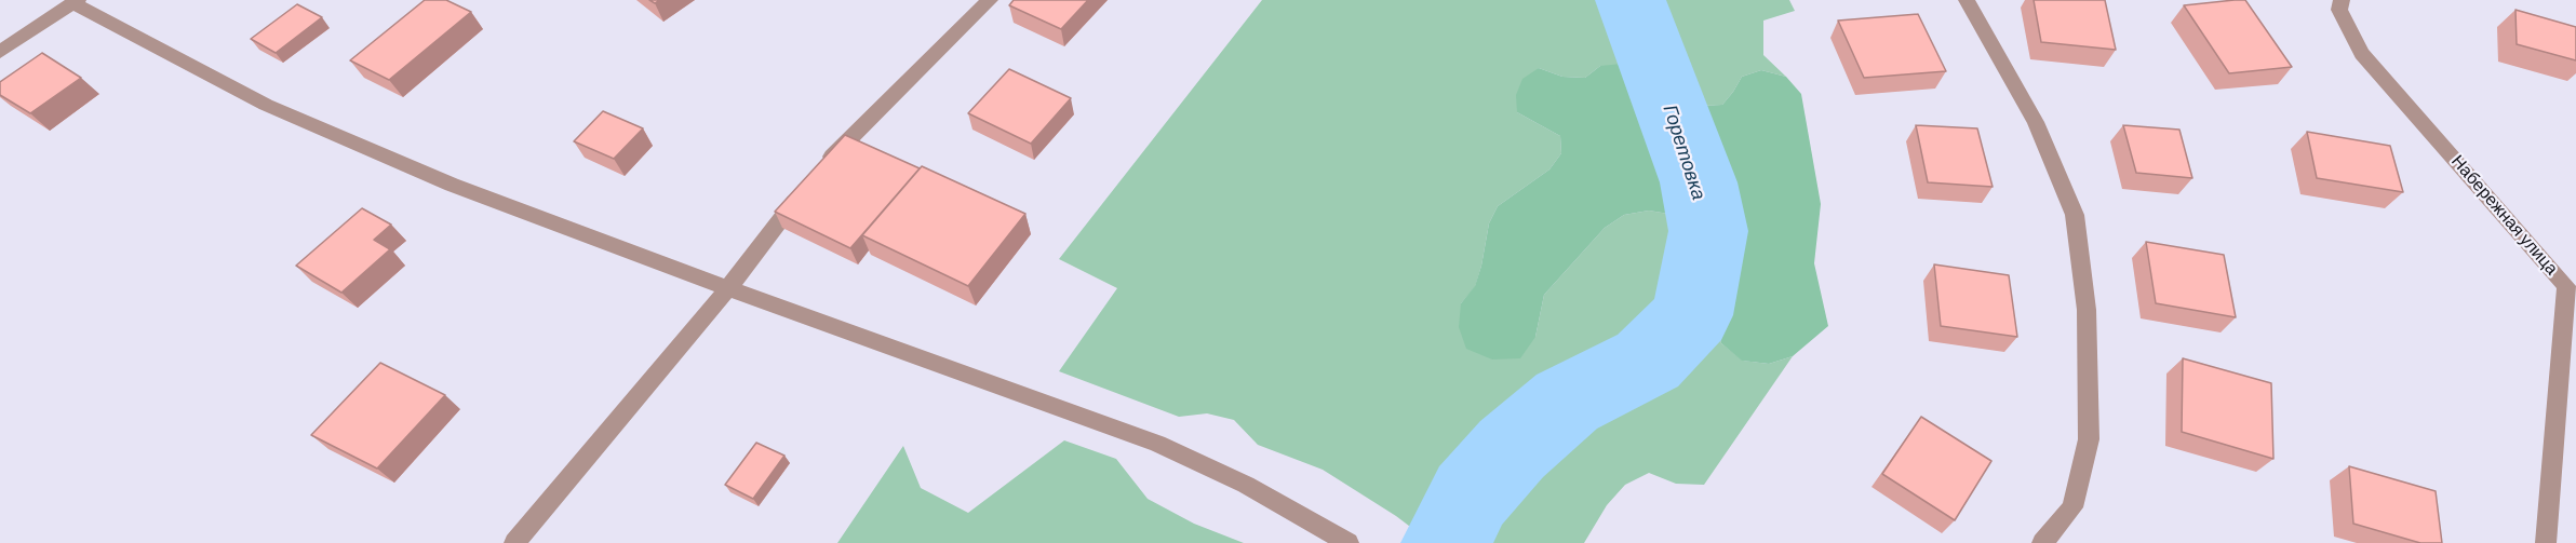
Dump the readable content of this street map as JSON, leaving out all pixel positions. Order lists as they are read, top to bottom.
{
  "streets": {
    "street": ["Набережная улица"]
  },
  "water": ["Горетовка"]
}
